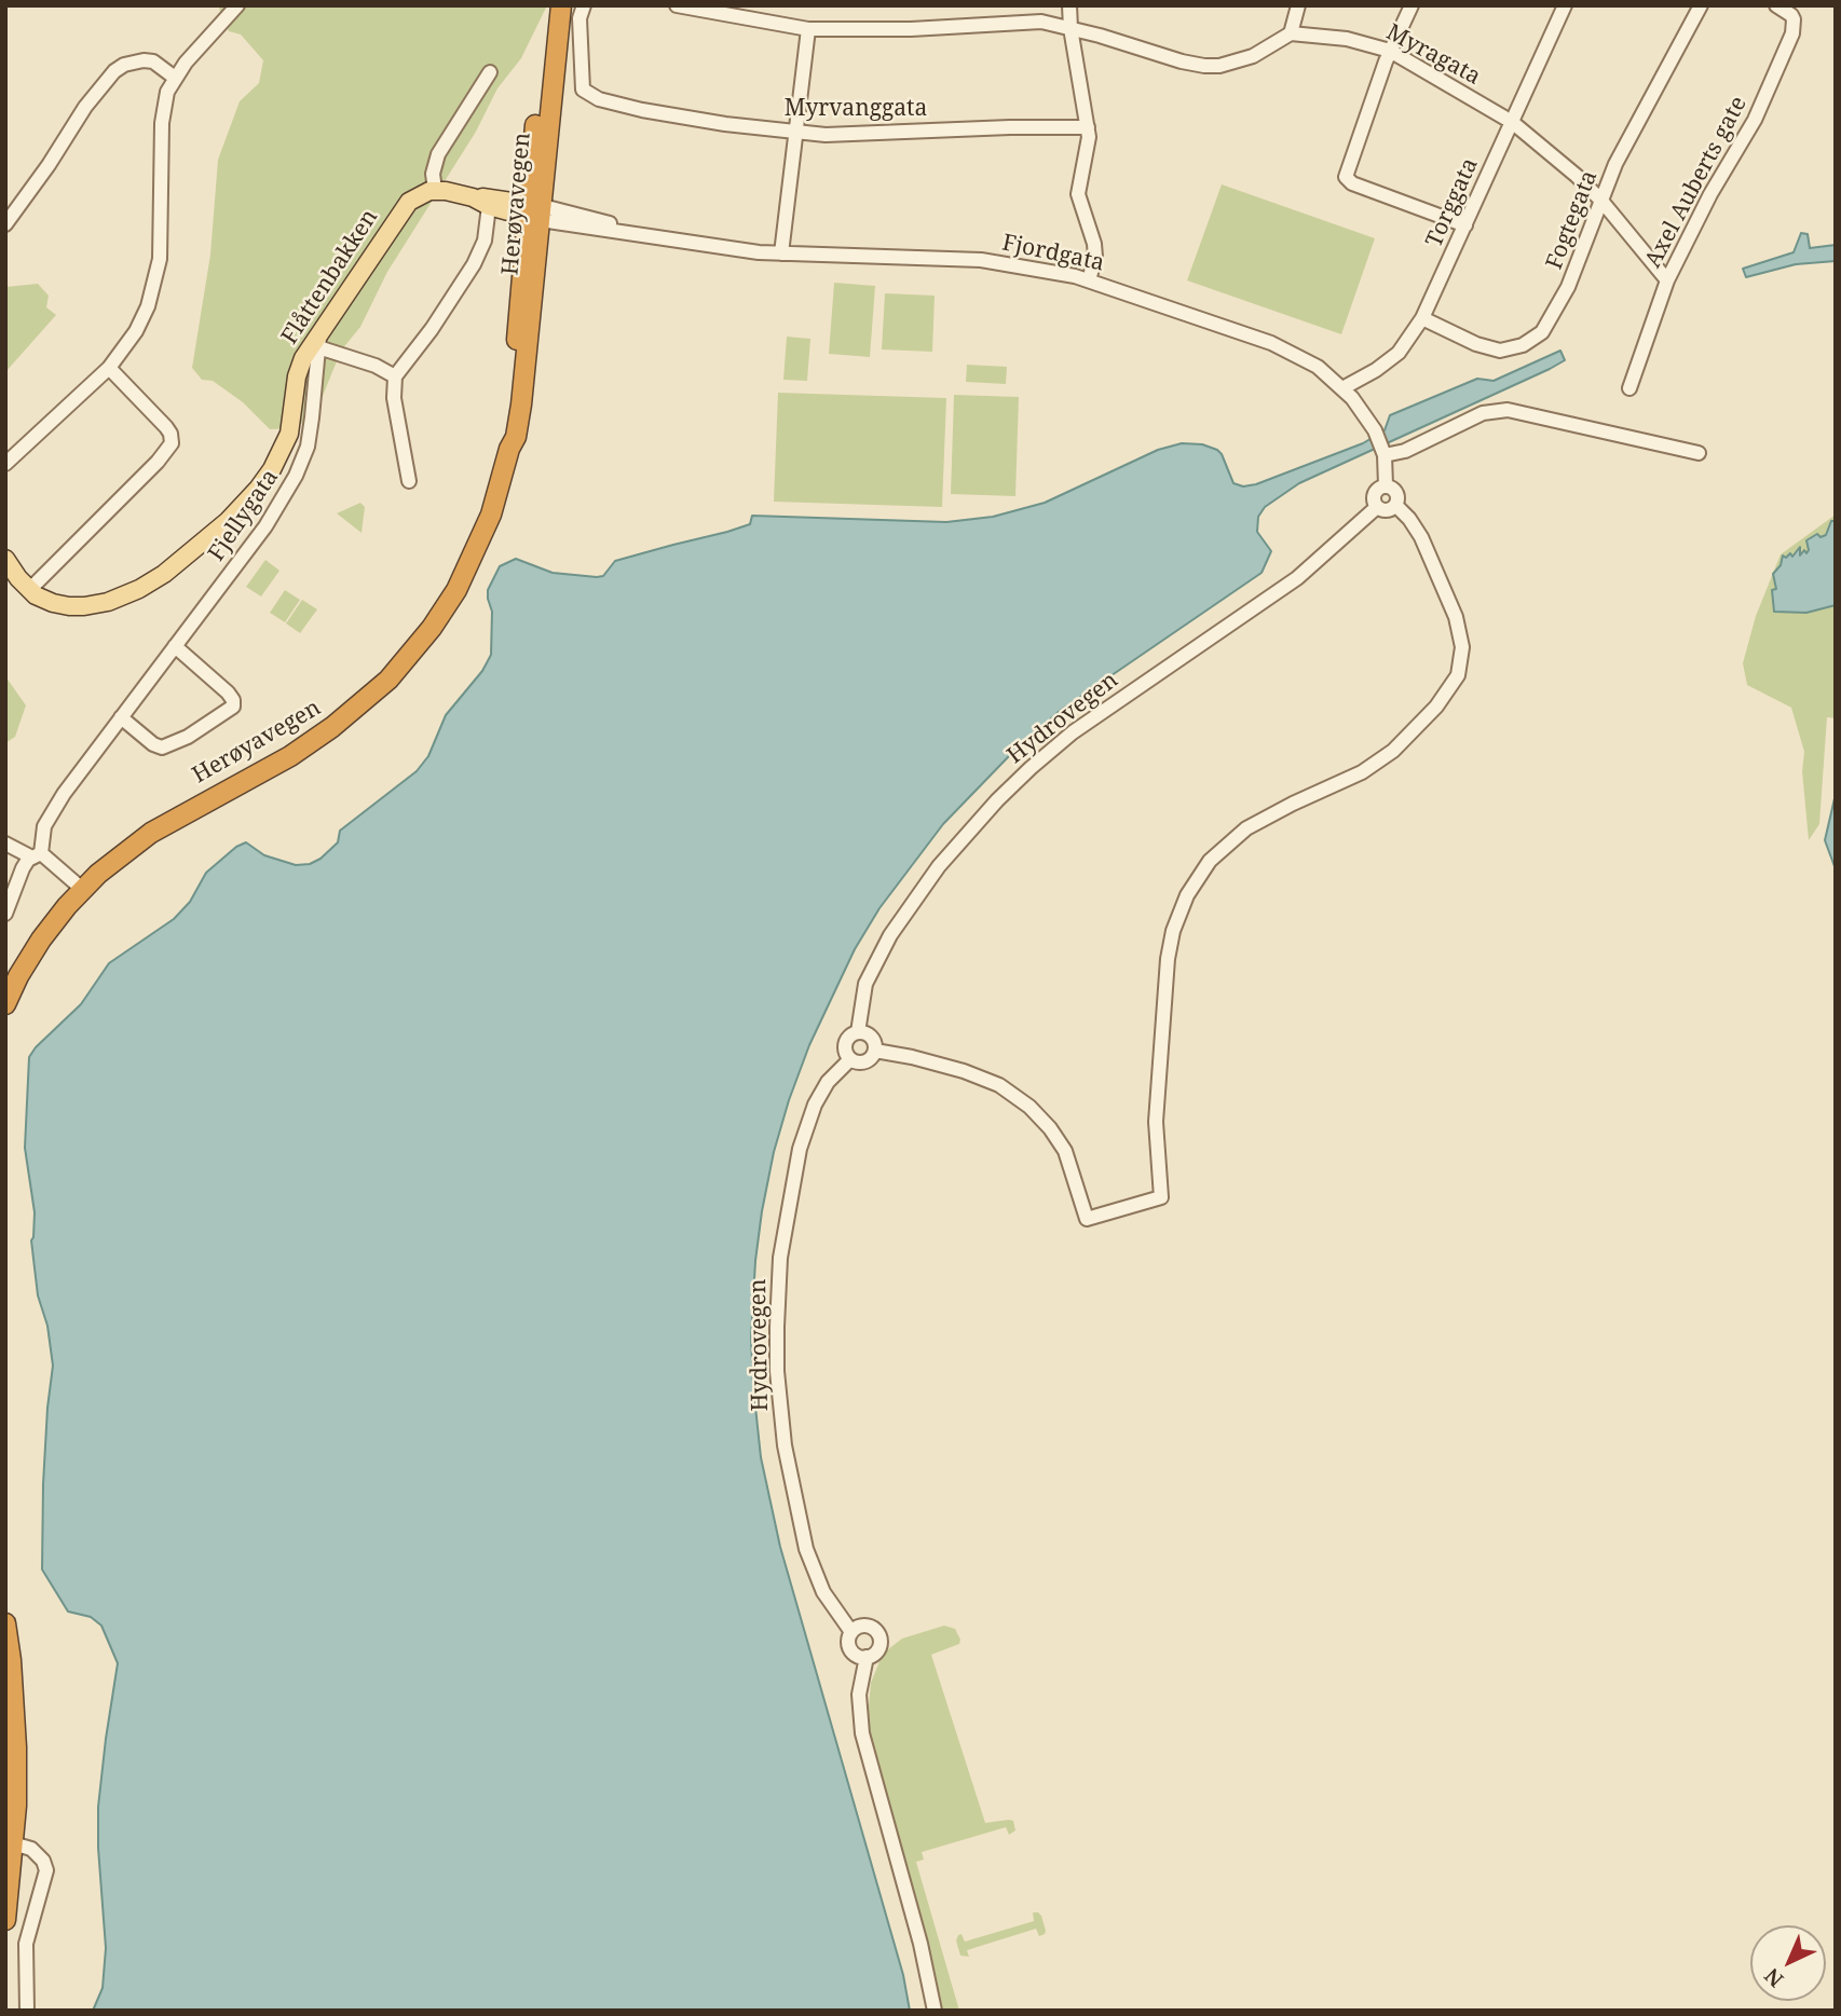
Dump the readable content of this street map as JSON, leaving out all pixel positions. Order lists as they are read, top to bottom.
{
  "streets": {
    "highway": ["Herøyavegen"],
    "main road": ["Flåttenbakken"],
    "street": [
      "Myragata",
      "Myrvanggata",
      "Axel Auberts gate",
      "Torggata",
      "Fogtegata",
      "Fjordgata",
      "Fjellygata",
      "Hydrovegen"
    ]
  },
  "crossings": [
    ["Myragata", "Axel Auberts gate"],
    ["Myragata", "Torggata"],
    ["Myragata", "Fogtegata"],
    ["Torggata", "Fogtegata"],
    ["Torggata", "Fjordgata"],
    ["Herøyavegen", "Fjordgata"],
    ["Flåttenbakken", "Fjellygata"]
  ],
  "north": "bottom left"
}
